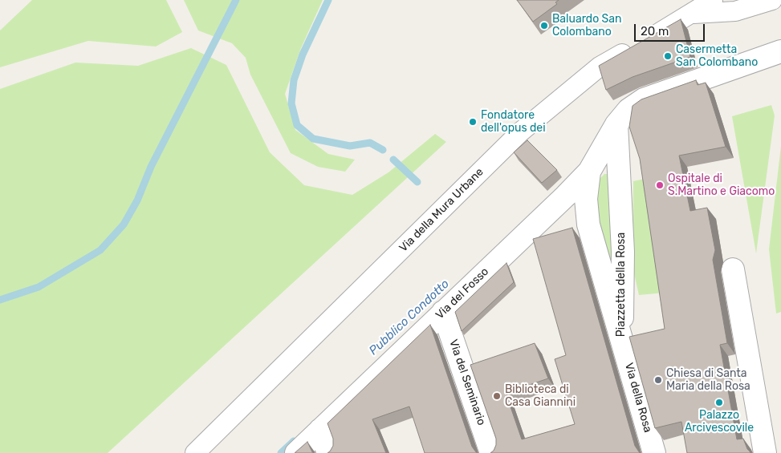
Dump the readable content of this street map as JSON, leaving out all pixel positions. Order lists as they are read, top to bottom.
{
  "streets": {
    "street": [
      "Via della Mura Urbane",
      "Piazzetta della Rosa",
      "Via del Fosso",
      "Via del Seminario",
      "Via della Rosa"
    ]
  },
  "crossings": [
    ["Piazzetta della Rosa", "Via del Fosso"],
    ["Piazzetta della Rosa", "Via della Rosa"],
    ["Via del Fosso", "Via del Seminario"]
  ],
  "water": ["Pubblico Condotto"],
  "places": [
    "Baluardo San Colombano",
    "Casermetta San Colombano",
    "Fondatore dell'opus dei",
    "Ospitale di S.Martino e Giacomo",
    "Chiesa di Santa Maria della Rosa",
    "Biblioteca di Casa Giannini",
    "Palazzo Arcivescovile"
  ],
  "scale_bar": "20 m"
}
